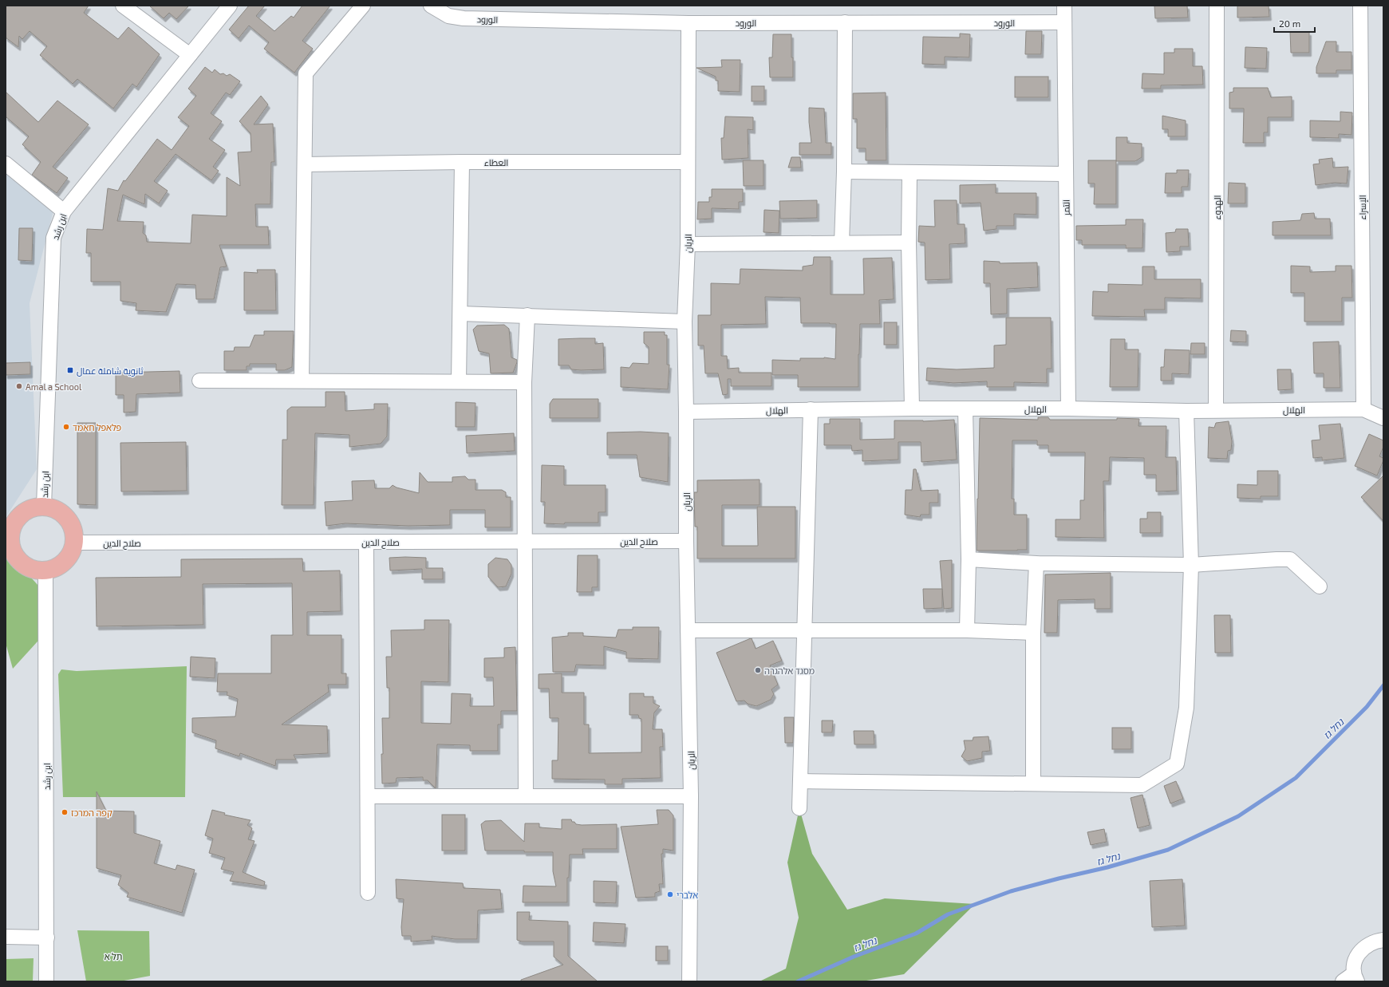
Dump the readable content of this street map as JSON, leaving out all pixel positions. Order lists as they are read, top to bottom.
{
  "streets": {
    "street": [
      "الورود",
      "العطاء",
      "التمر",
      "الهدوء",
      "الإسراء",
      "ابن رشد",
      "الريان",
      "الهلال",
      "صلاح الدين"
    ]
  },
  "crossings": [
    ["الورود", "التمر"],
    ["الورود", "الريان"],
    ["العطاء", "الريان"],
    ["التمر", "الهلال"],
    ["الهدوء", "الهلال"],
    ["الإسراء", "الهلال"],
    ["ابن رشد", "صلاح الدين"],
    ["الريان", "الهلال"],
    ["الريان", "صلاح الدين"]
  ],
  "water": ["נחל גז"],
  "parks": ["תל א"],
  "places": {
    "transit": ["ثانوية شاملة عمال"],
    "other": [
      "Amal a School",
      "פלאפל חאמד",
      "מסגד אלהגרה",
      "קפה המרכז",
      "אלברי"
    ]
  },
  "scale_bar": "20 m"
}
